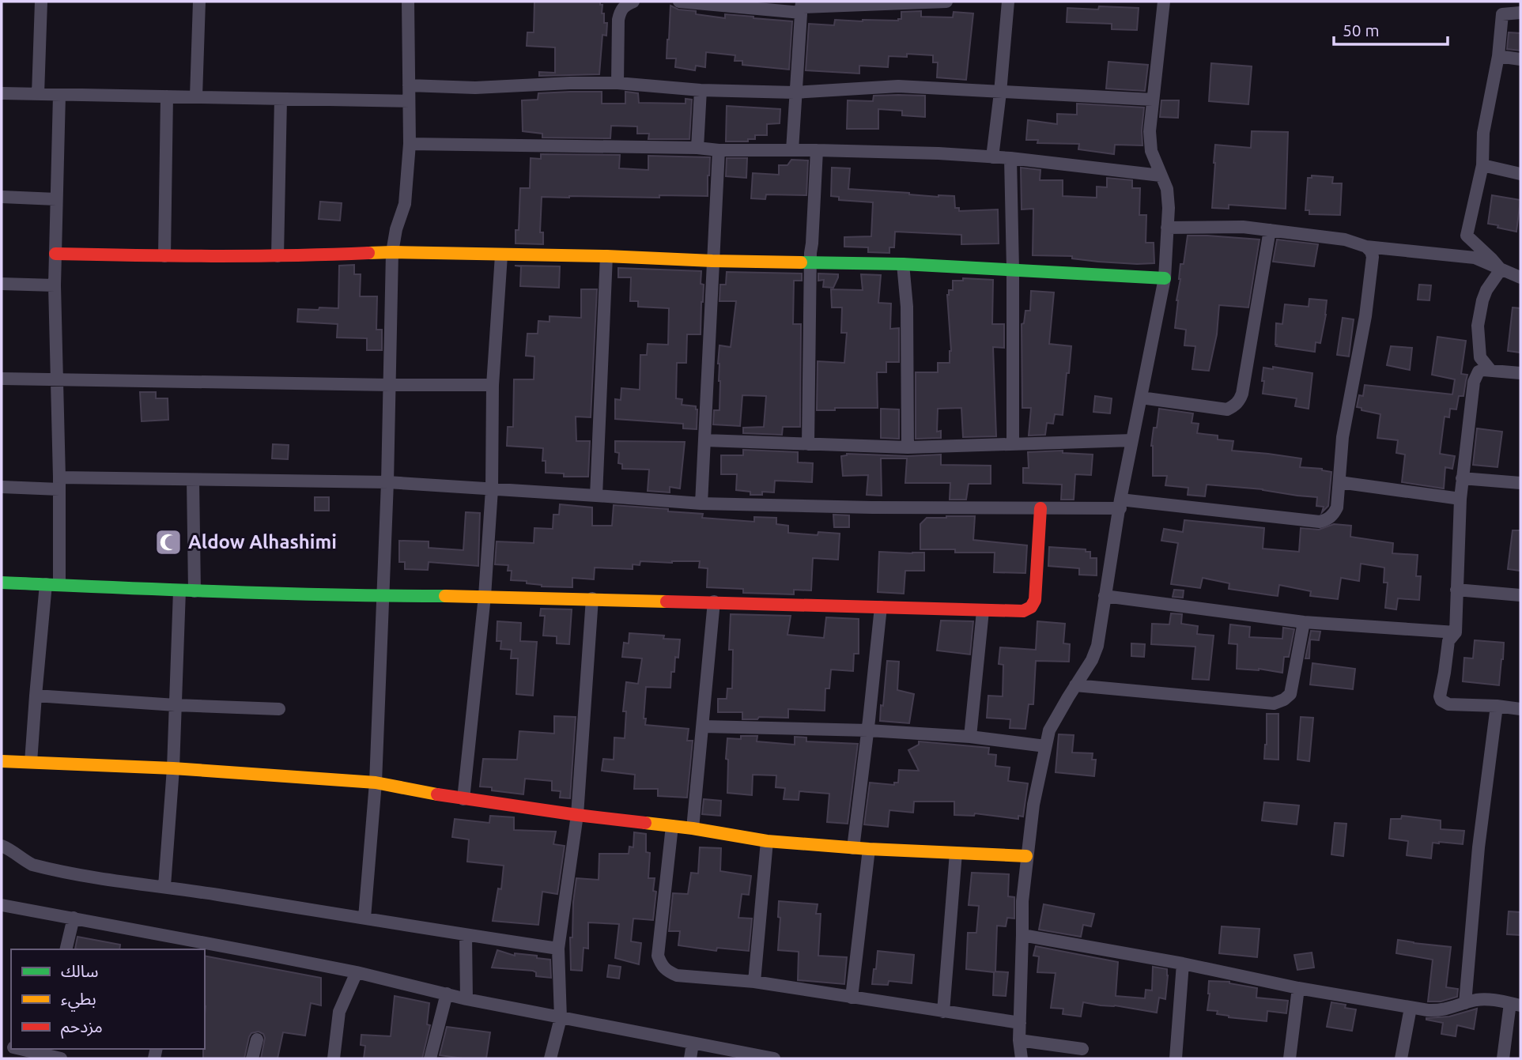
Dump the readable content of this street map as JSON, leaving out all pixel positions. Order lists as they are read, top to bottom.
{
  "places": {
    "mosque": ["Aldow Alhashimi"]
  },
  "legend": ["سالك", "بطيء", "مزدحم"],
  "scale_bar": "50 m"
}
